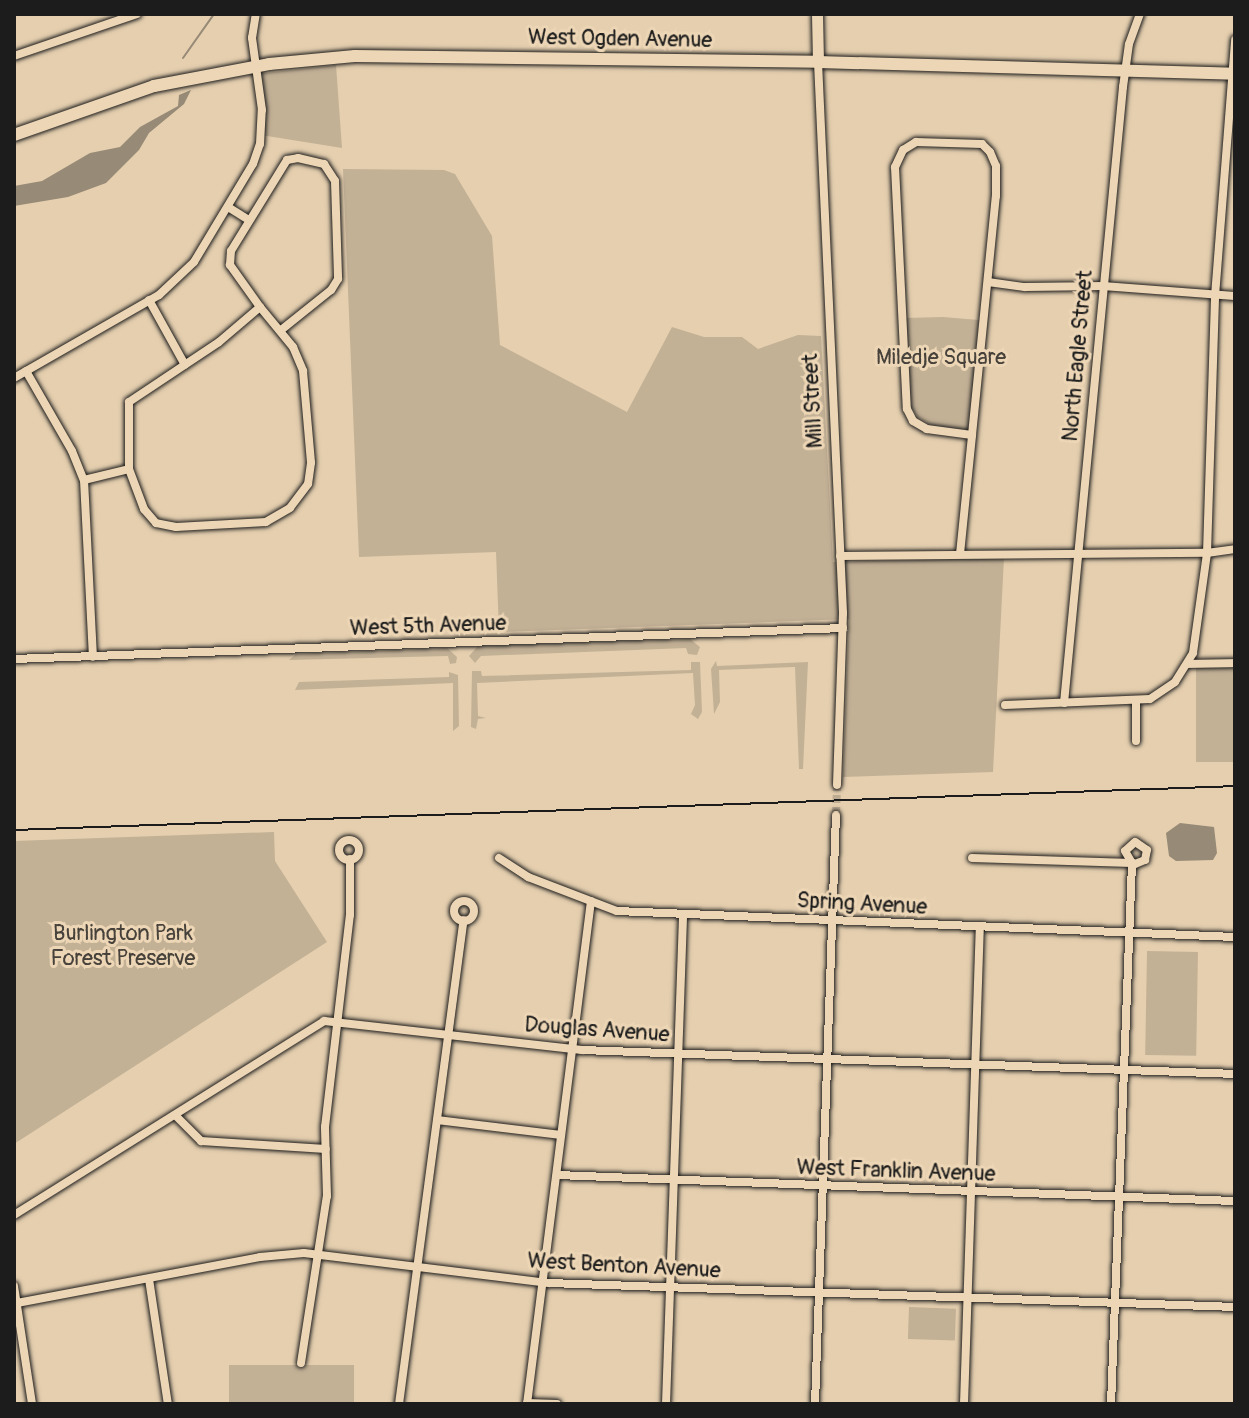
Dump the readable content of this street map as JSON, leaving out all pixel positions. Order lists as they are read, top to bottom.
{
  "streets": {
    "main road": ["West Ogden Avenue", "Mill Street"],
    "street": [
      "North Eagle Street",
      "West 5th Avenue",
      "Spring Avenue",
      "Douglas Avenue",
      "West Franklin Avenue",
      "West Benton Avenue"
    ]
  },
  "crossings": [
    ["West Ogden Avenue", "North Eagle Street"],
    ["West Ogden Avenue", "Mill Street"],
    ["Mill Street", "West 5th Avenue"]
  ],
  "parks": ["Miledje Square", "Burlington Park Forest Preserve"]
}
